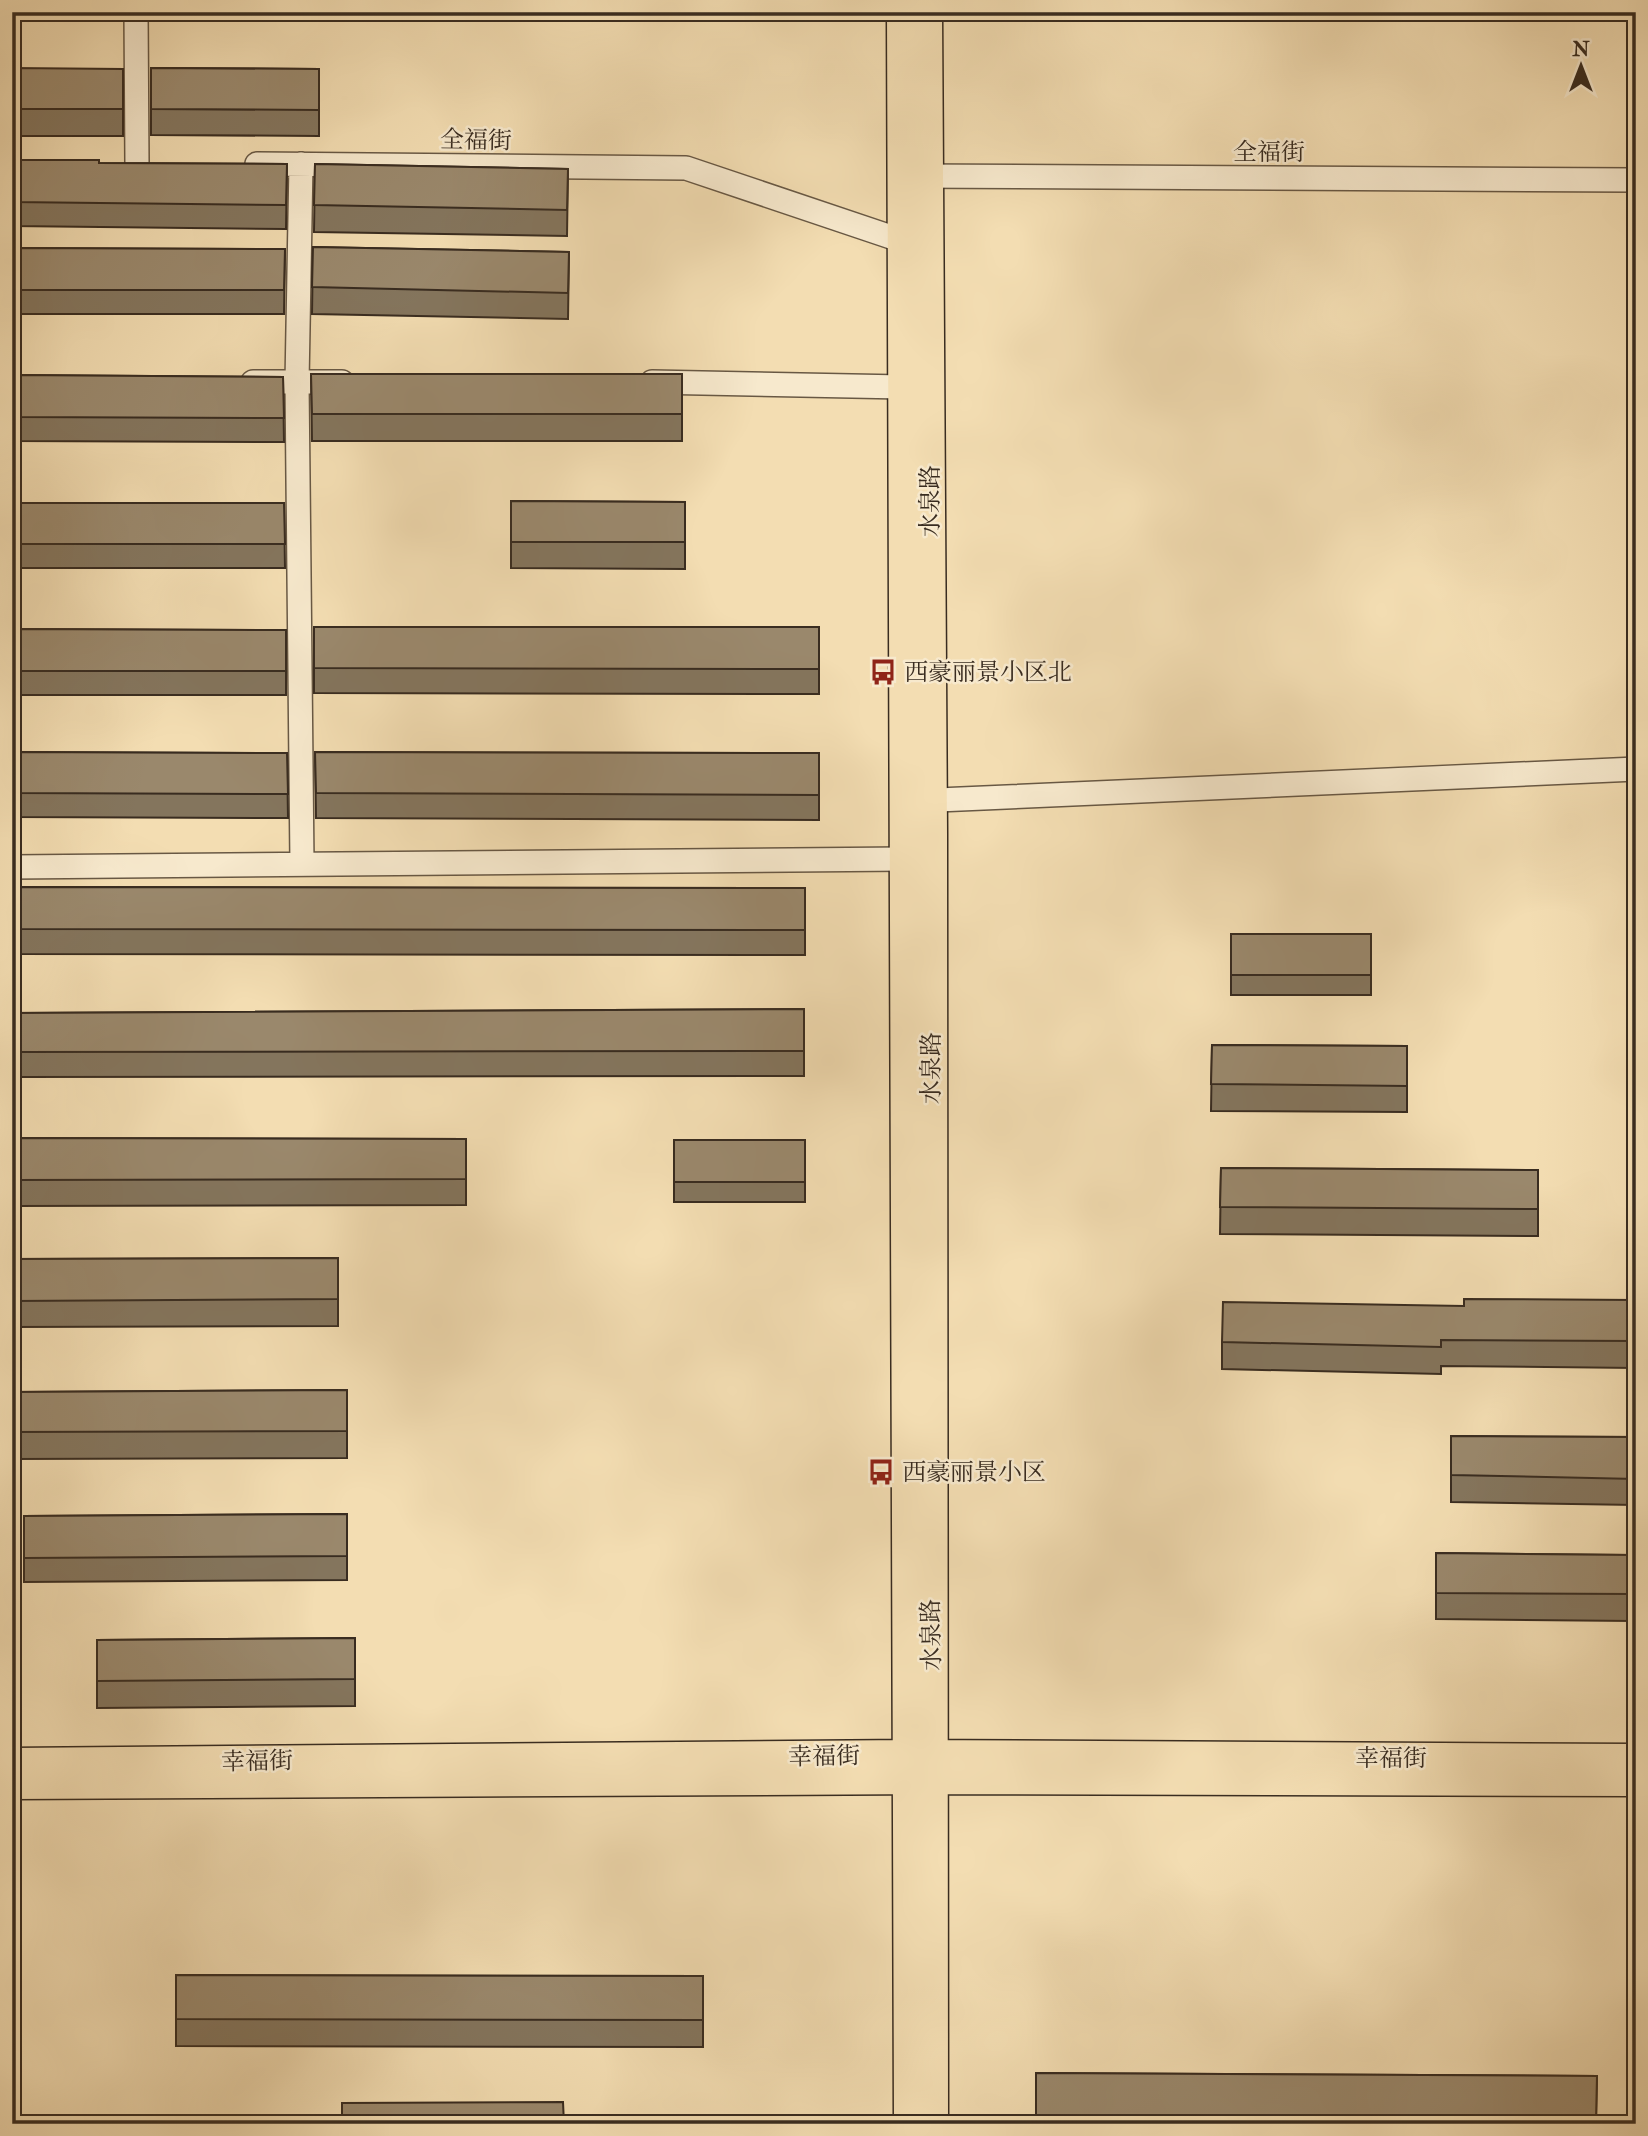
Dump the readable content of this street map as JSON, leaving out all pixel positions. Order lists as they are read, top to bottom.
{
  "streets": {
    "main road": ["水泉路", "幸福街"],
    "street": ["全福街"]
  },
  "crossings": [
    ["全福街", "水泉路"],
    ["水泉路", "幸福街"]
  ],
  "places": {
    "bus stop": ["西豪丽景小区北", "西豪丽景小区"]
  },
  "north": "top"
}
